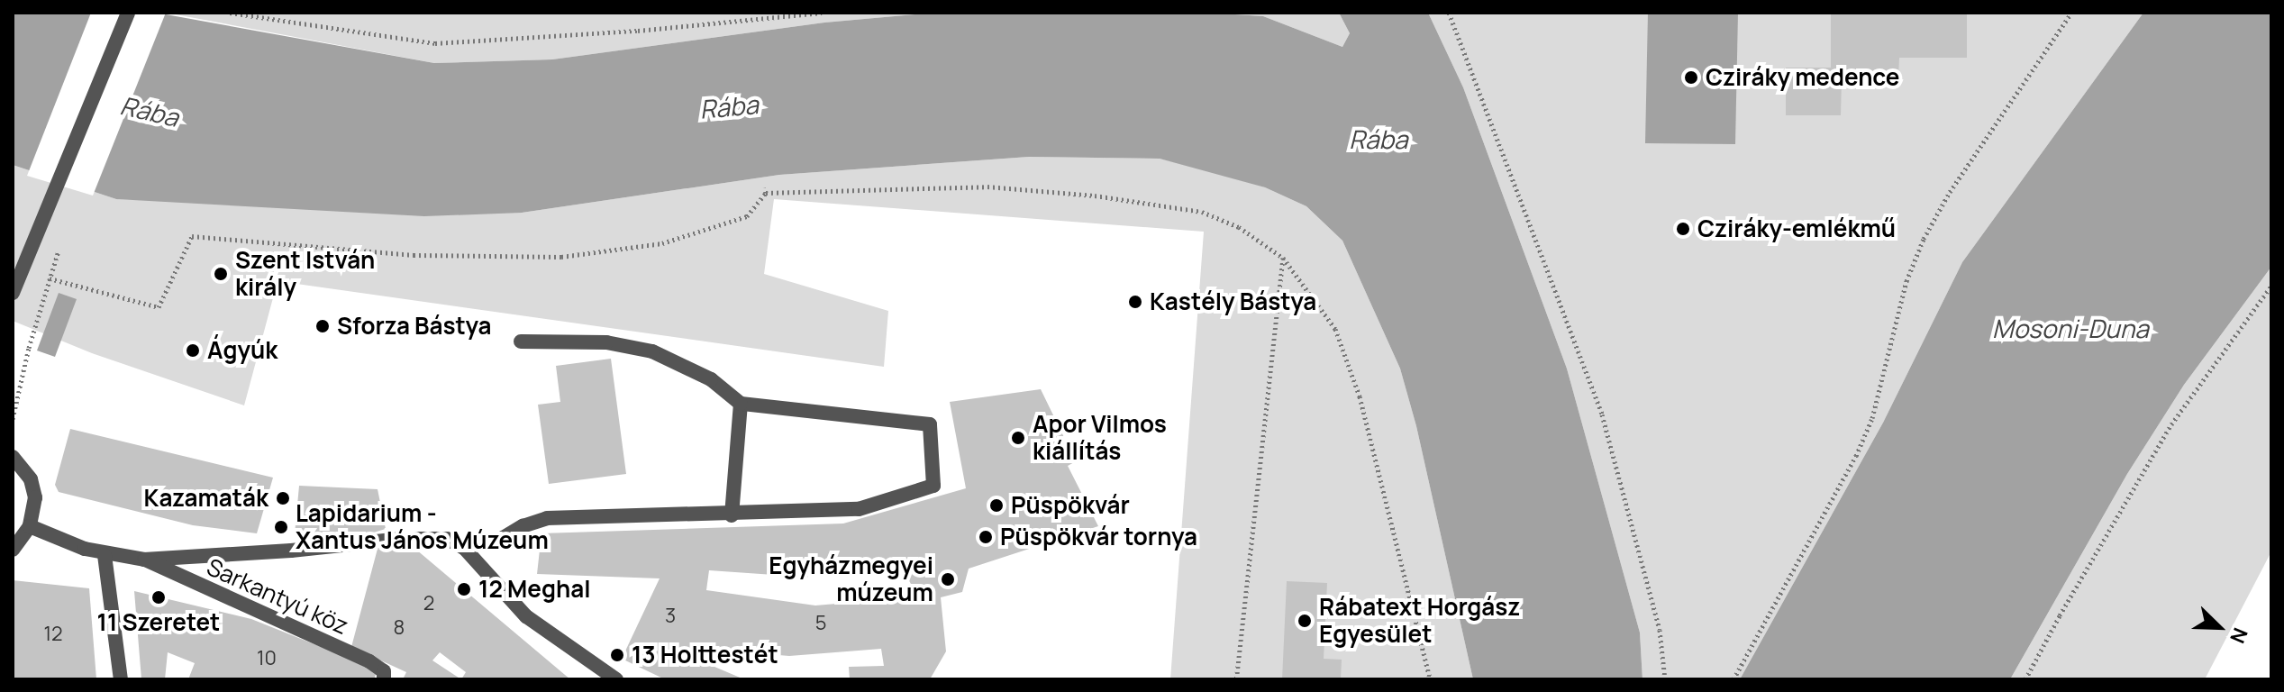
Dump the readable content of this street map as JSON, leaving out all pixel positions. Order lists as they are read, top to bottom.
{
  "streets": {
    "street": ["Sarkantyú köz"]
  },
  "water": ["Rába", "Mosoni-Duna"],
  "places": [
    "Cziráky medence",
    "Cziráky-emlékmű",
    "Szent István király",
    "Kastély Bástya",
    "Sforza Bástya",
    "Ágyúk",
    "Apor Vilmos kiállítás",
    "Kazamaták",
    "Püspökvár",
    "Lapidarium - Xantus János Múzeum",
    "Püspökvár tornya",
    "Egyházmegyei múzeum",
    "12 Meghal",
    "11 Szeretet",
    "Rábatext Horgász Egyesület",
    "13 Holttestét"
  ],
  "house_numbers": [
    "2",
    "3",
    "5",
    "8",
    "12",
    "10"
  ],
  "north": "bottom right"
}
